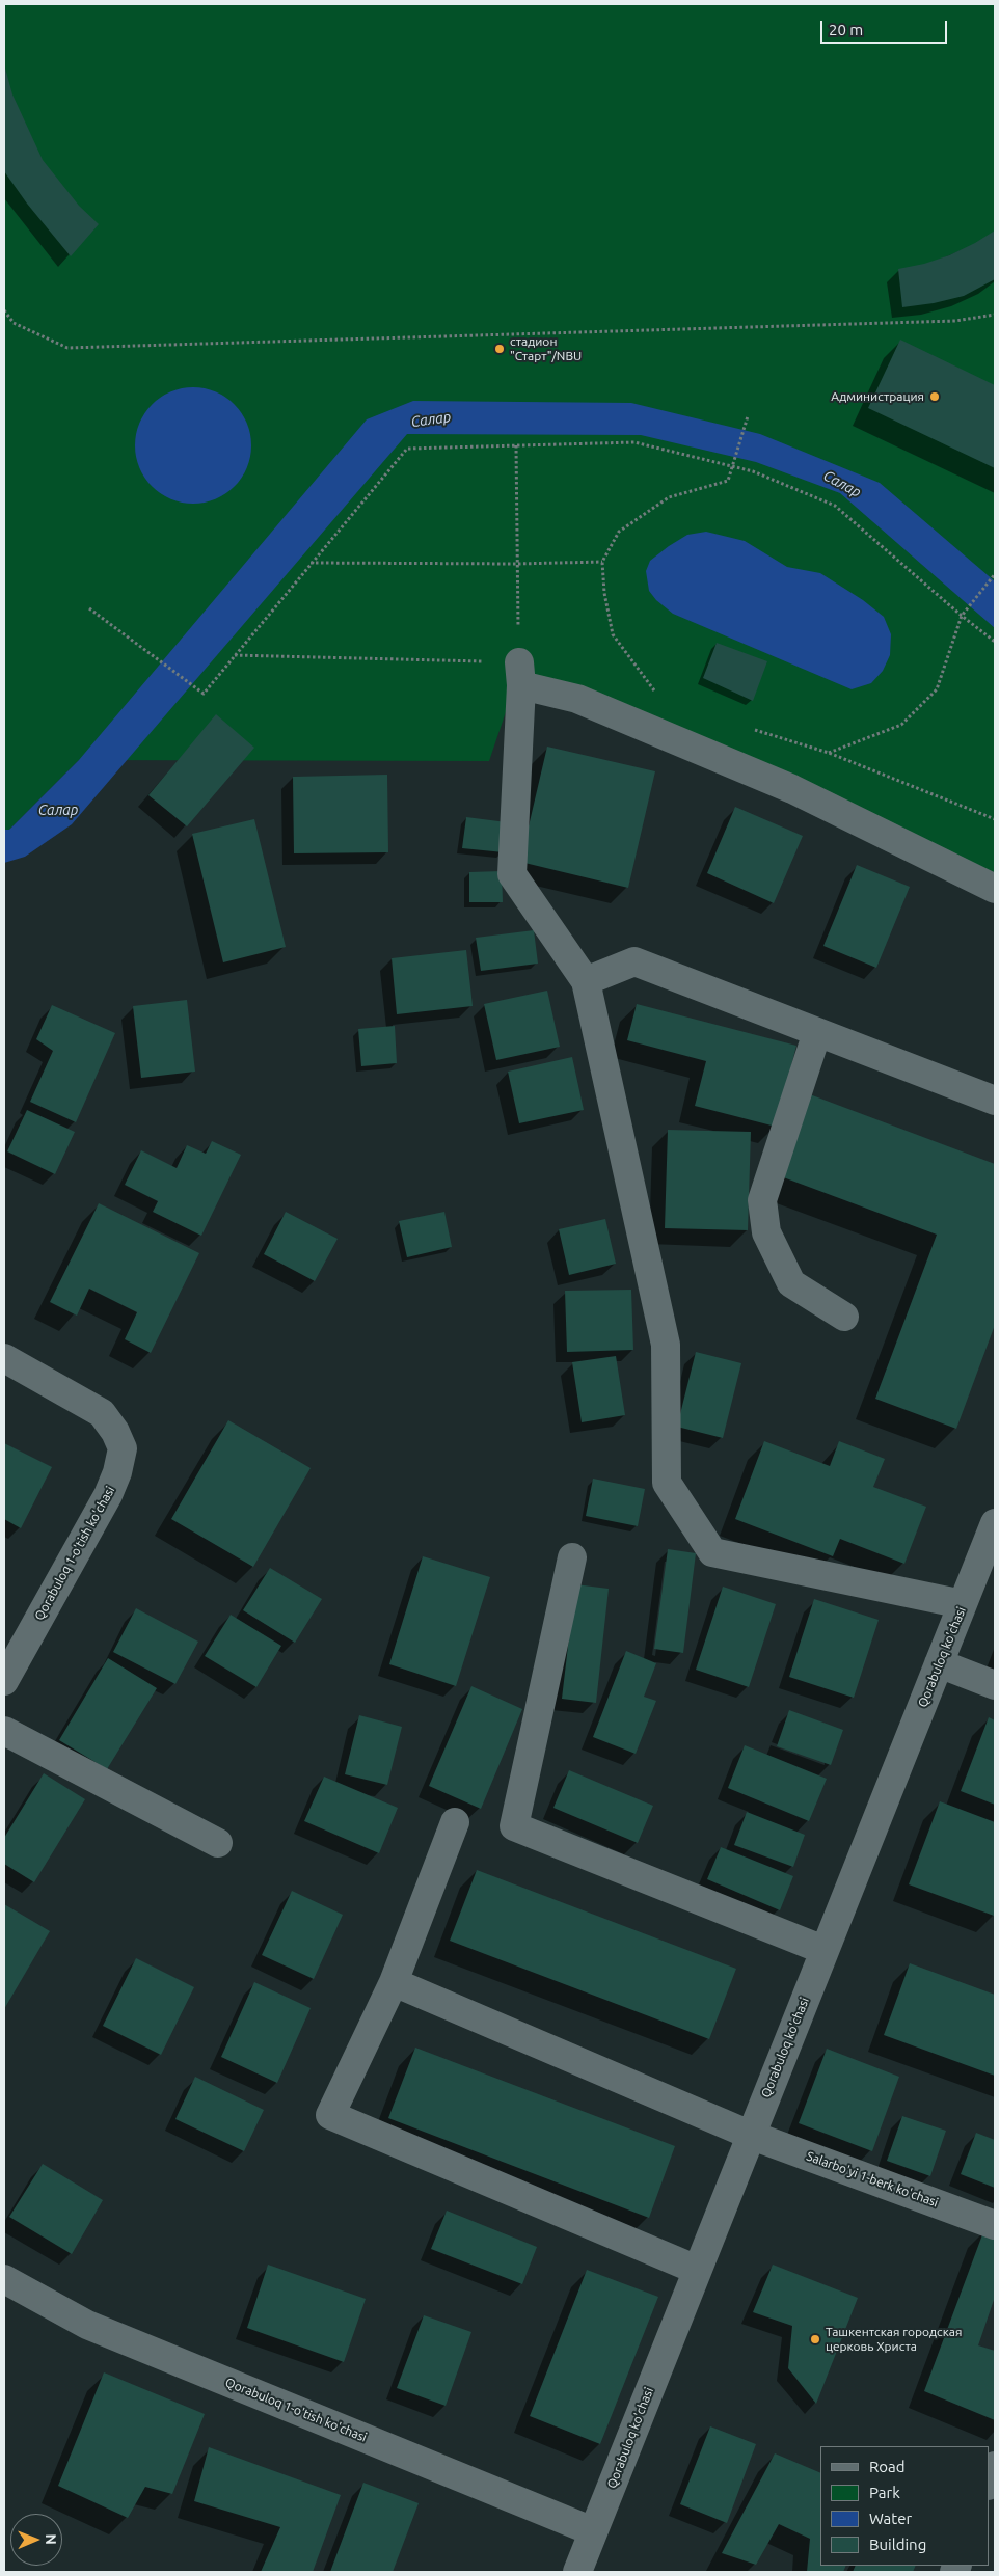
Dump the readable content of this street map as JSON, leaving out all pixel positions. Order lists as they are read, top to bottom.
{
  "streets": {
    "street": ["Qorabuloq 1-o'tish ko'chasi", "Qorabuloq ko'chasi", "Salarbo'yi 1-berk ko'chasi"]
  },
  "crossings": [
    ["Qorabuloq 1-o'tish ko'chasi", "Qorabuloq ko'chasi"],
    ["Qorabuloq ko'chasi", "Salarbo'yi 1-berk ko'chasi"]
  ],
  "water": ["Салар"],
  "places": ["стадион \"Старт\"/NBU", "Администрация", "Ташкентская городская церковь Христа"],
  "legend": [
    "Road",
    "Park",
    "Water",
    "Building"
  ],
  "scale_bar": "20 m",
  "north": "right"
}
